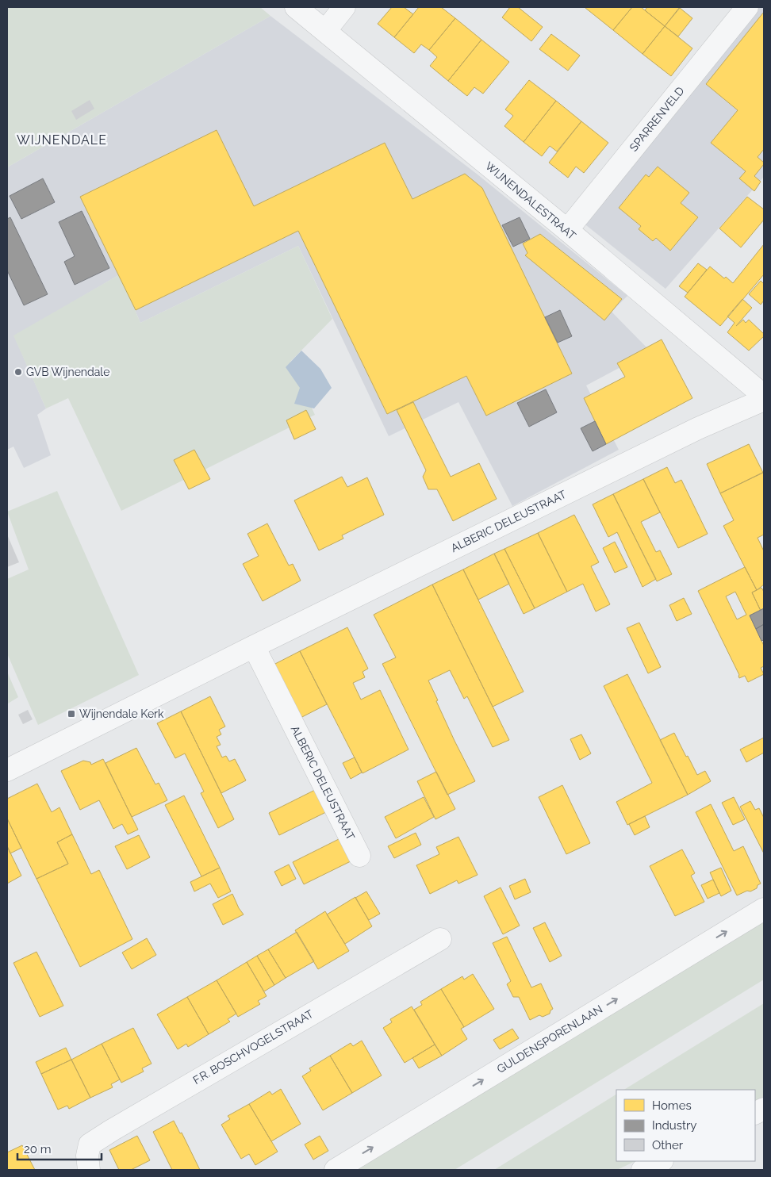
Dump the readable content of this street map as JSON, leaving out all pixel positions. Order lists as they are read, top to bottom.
{
  "streets": {
    "street": [
      "SPARRENVELD",
      "WIJNENDALESTRAAT",
      "ALBERIC DELEUSTRAAT",
      "GULDENSPORENLAAN",
      "F.R. BOSCHVOGELSTRAAT"
    ]
  },
  "crossings": [
    ["SPARRENVELD", "WIJNENDALESTRAAT"]
  ],
  "one_way": ["GULDENSPORENLAAN"],
  "districts": ["WIJNENDALE"],
  "places": {
    "other": ["GVB Wijnendale"],
    "transit": ["Wijnendale Kerk"]
  },
  "legend": ["Homes", "Industry", "Other"],
  "scale_bar": "20 m"
}
